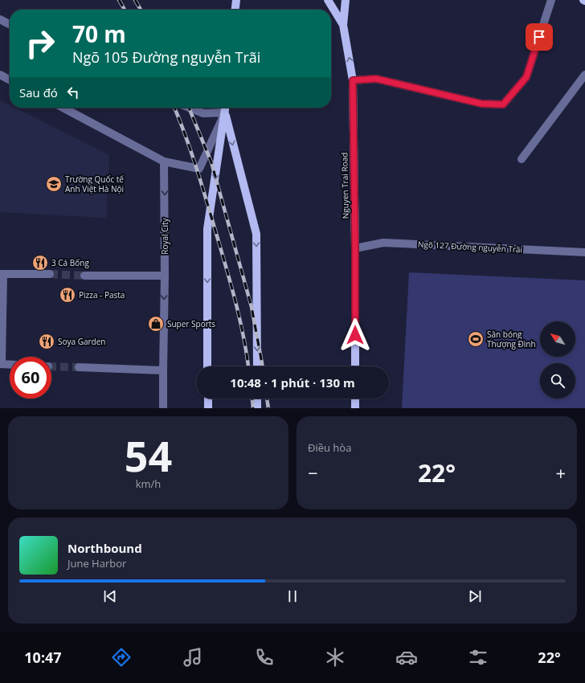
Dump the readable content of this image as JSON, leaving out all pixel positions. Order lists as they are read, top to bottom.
{
  "streets": {
    "main road": ["Nguyen Trai Road"],
    "street": ["Royal City", "Ngõ 127 Đường nguyễn Trãi"]
  },
  "crossings": [
    ["Nguyen Trai Road", "Ngõ 127 Đường nguyễn Trãi"]
  ],
  "one_way": ["Royal City"],
  "places": {
    "school or university": ["Trường Quốc tế Anh Việt Hà Nội"],
    "restaurant": ["3 Cá Bống", "Pizza - Pasta", "Soya Garden"],
    "shop": ["Super Sports"],
    "sports": ["Sân bóng Thượng Đình"]
  },
  "north": "top left",
  "page": {
    "turn": ["70 m", "Ngõ 105 Đường nguyễn Trãi"],
    "then": "Sau đó",
    "limit": "60",
    "trip": "10:48 · 1 phút · 130 m",
    "tile": [
      ["54", "km/h"],
      "Điều hòa"
    ],
    "heat": ["−", "22°", "+"],
    "song": ["Northbound", "June Harbor"],
    "tabs": ["10:47", "22°"]
  }
}
